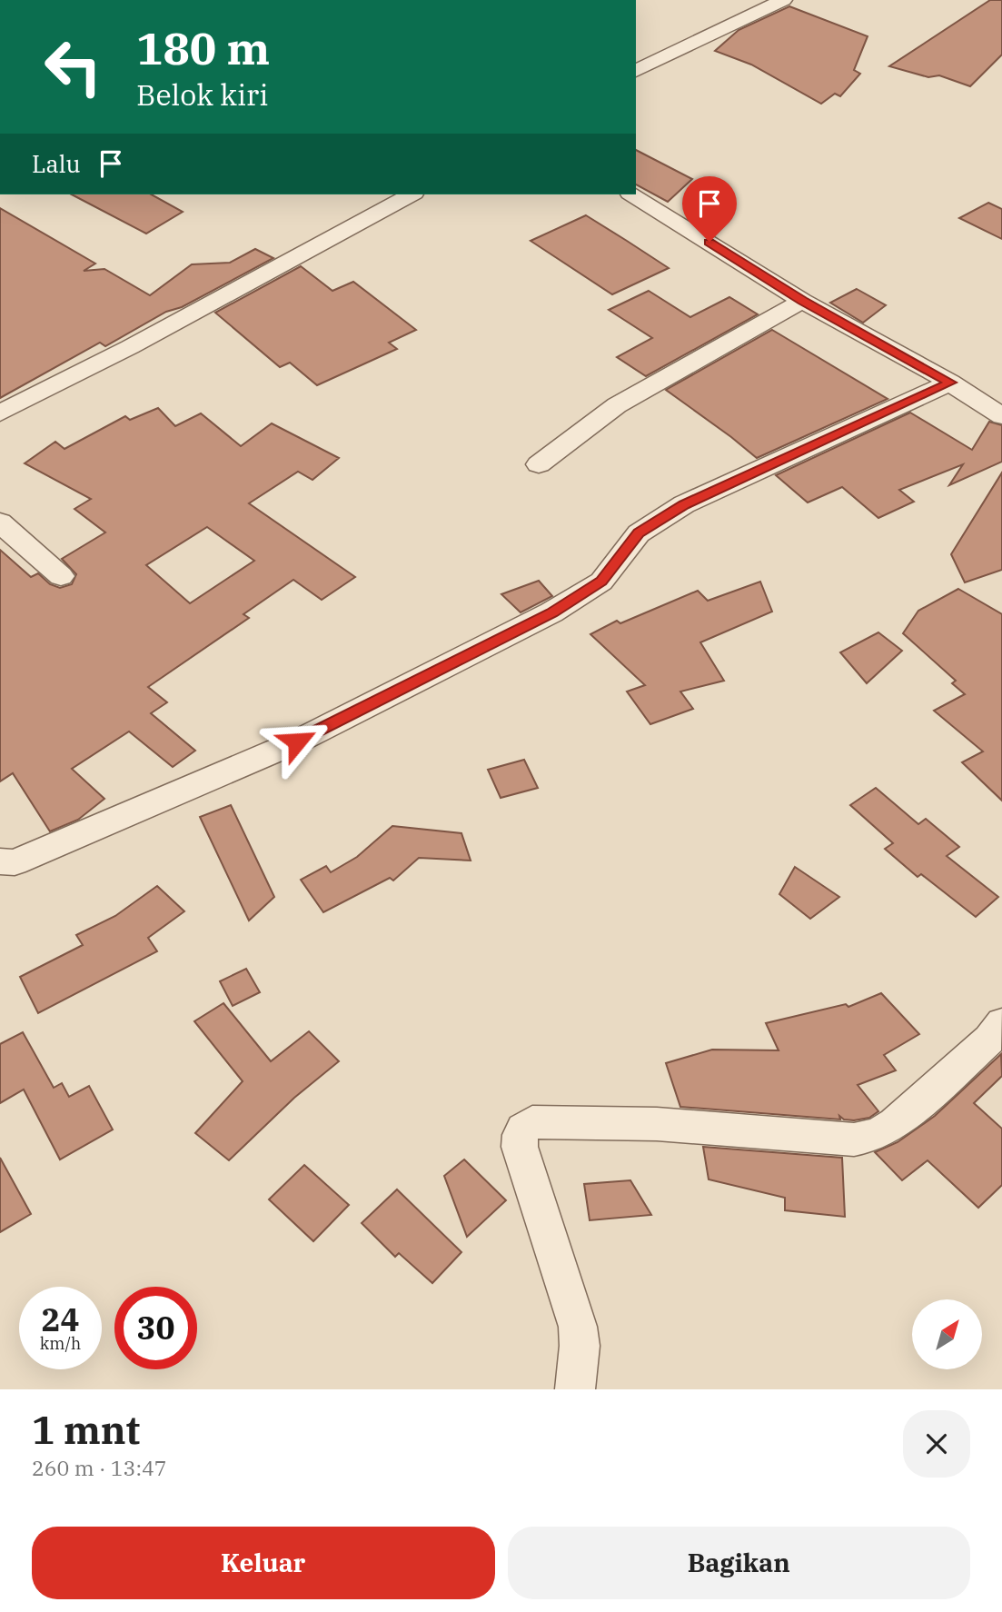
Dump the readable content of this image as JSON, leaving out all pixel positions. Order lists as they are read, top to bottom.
{
  "north": "top right",
  "page": {
    "turn": ["180 m", "Belok kiri"],
    "then": "Lalu",
    "speed": "24 km/h",
    "limit": "30",
    "heading": ["1 mnt", "260 m · 13:47"],
    "buttons": ["Keluar", "Bagikan"]
  }
}
